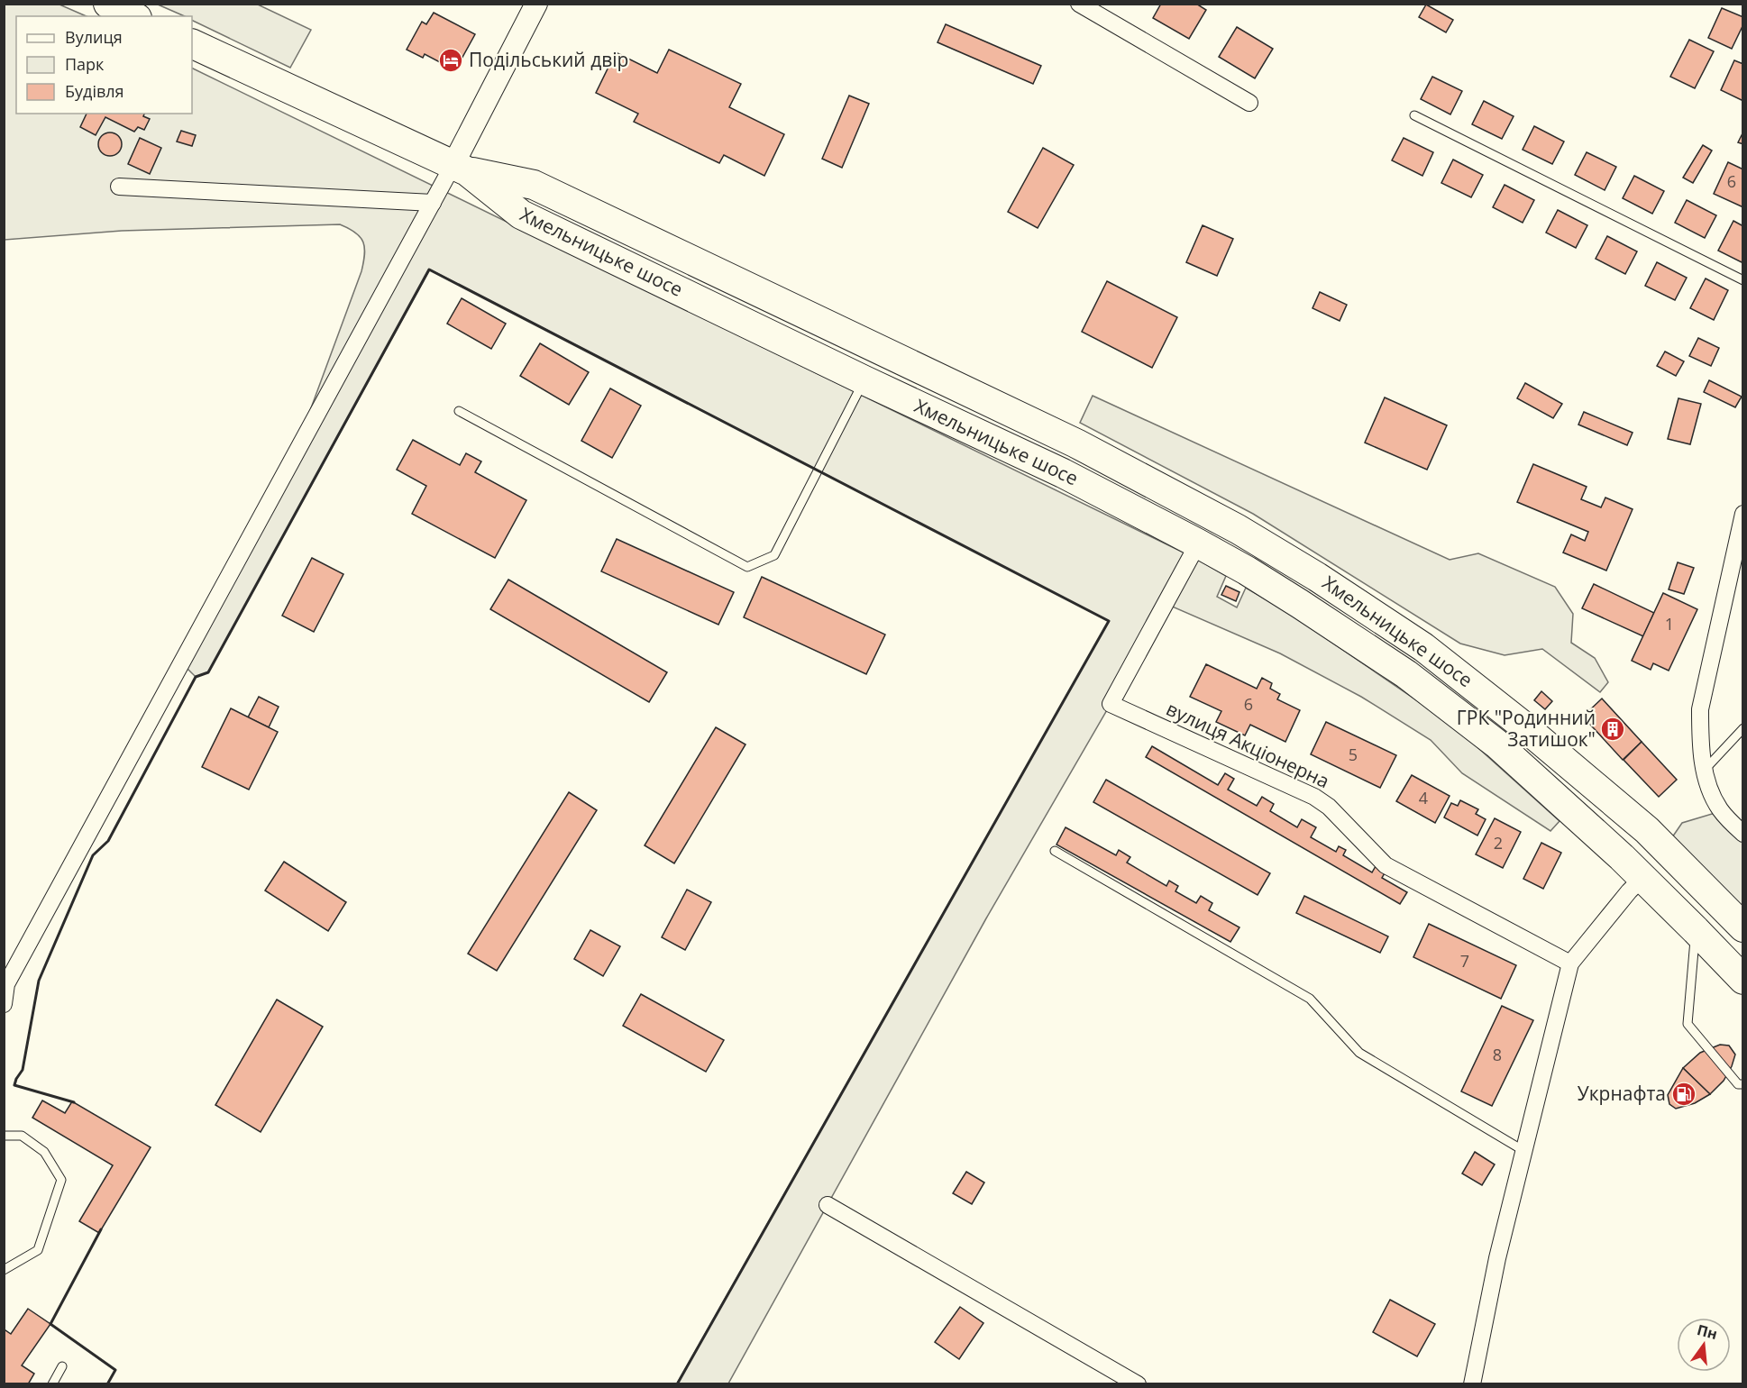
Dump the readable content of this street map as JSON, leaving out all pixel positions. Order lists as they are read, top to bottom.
{
  "streets": {
    "highway": ["Хмельницьке шосе"],
    "street": ["вулиця Акціонерна"]
  },
  "crossings": [
    ["Хмельницьке шосе", "вулиця Акціонерна"]
  ],
  "places": {
    "hotel": ["Подільський двір"],
    "building": ["ГРК \"Родинний Затишок\""],
    "fuel station": ["Укрнафта"]
  },
  "house_numbers": [
    "6",
    "1",
    "6",
    "5",
    "4",
    "2",
    "7",
    "8"
  ],
  "legend": ["Вулиця", "Парк", "Будівля"],
  "north": "top"
}
